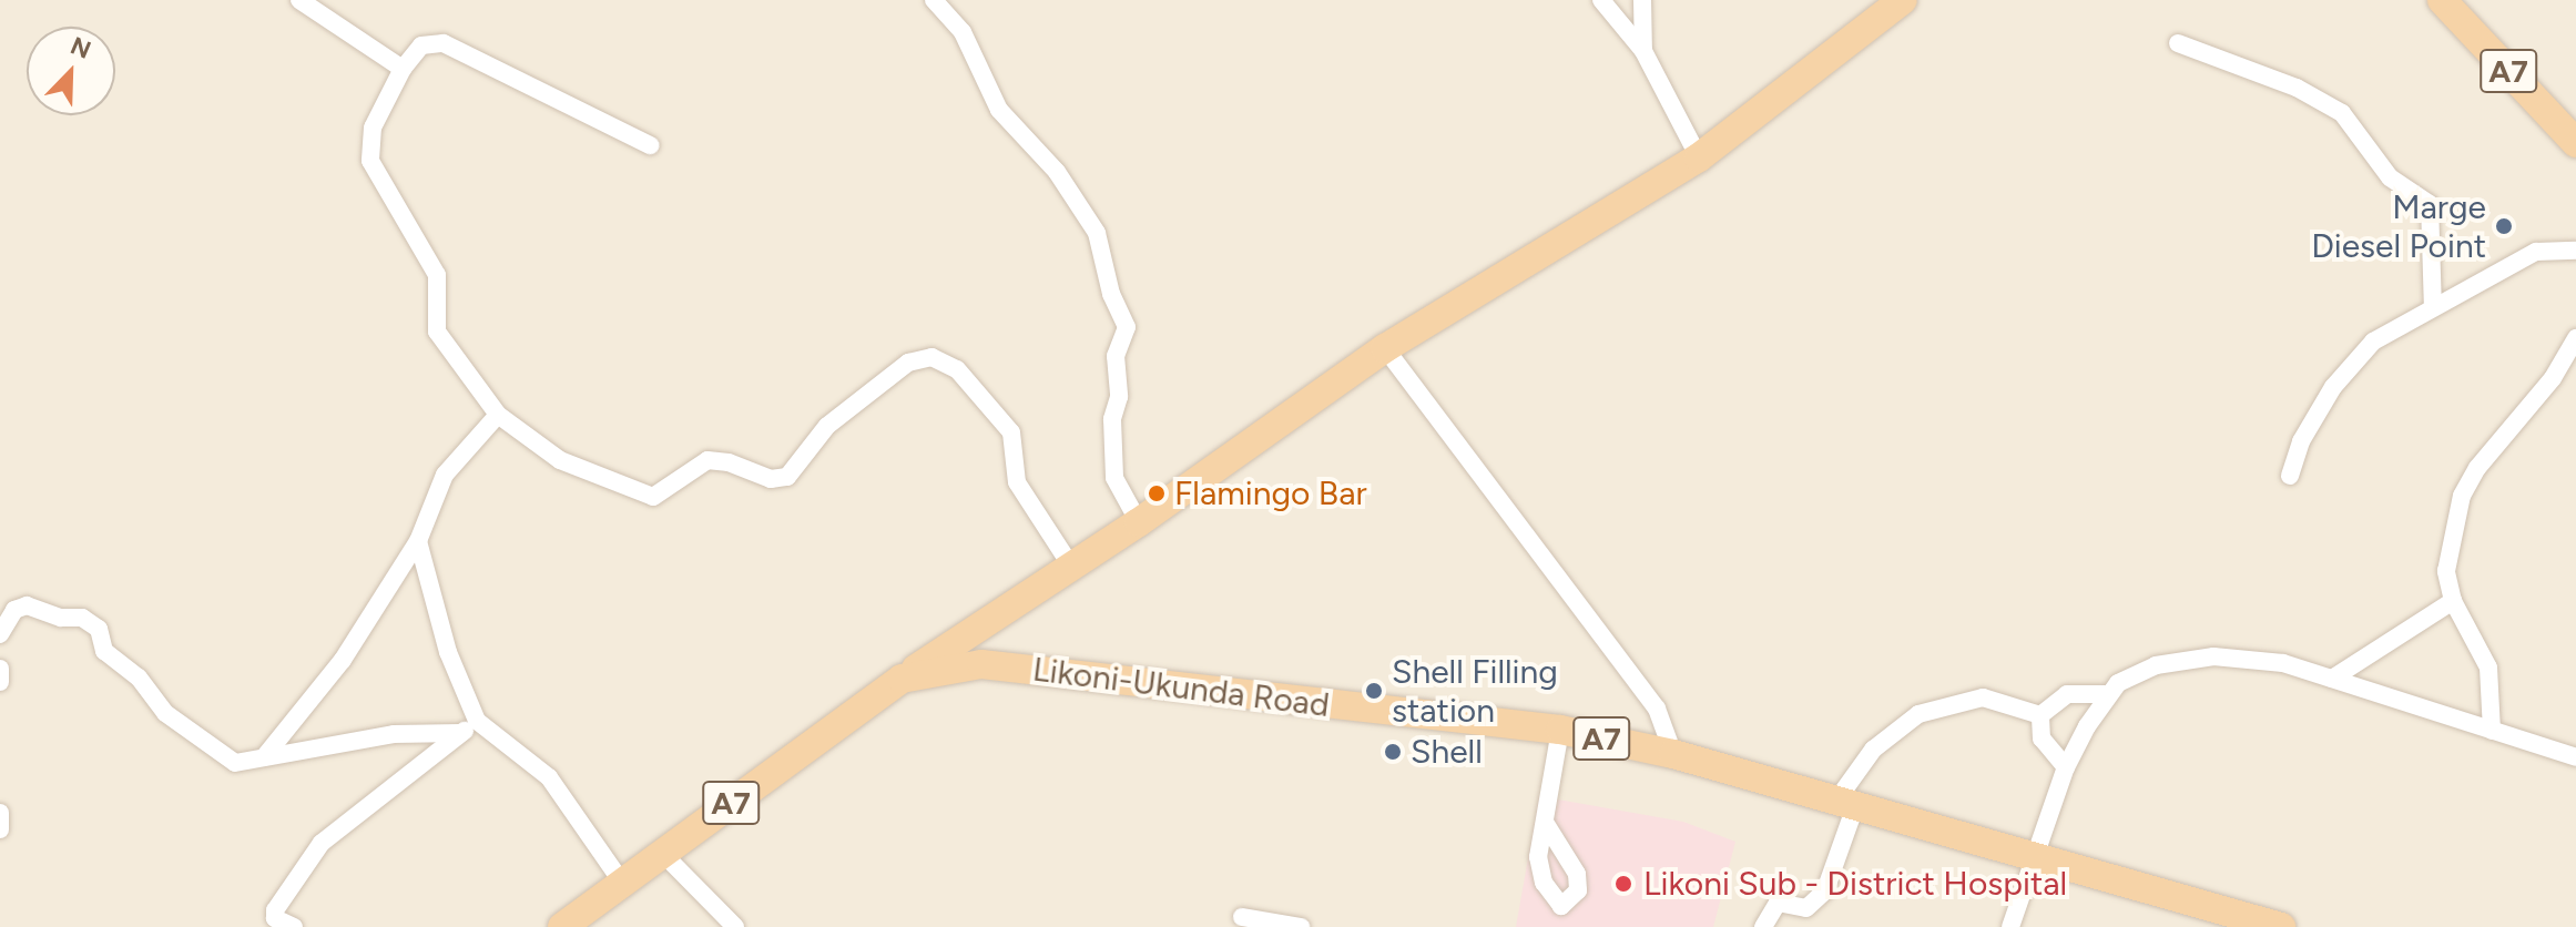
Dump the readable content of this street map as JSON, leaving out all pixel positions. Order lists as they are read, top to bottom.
{
  "streets": {
    "highway": ["A7", "Likoni-Ukunda Road"]
  },
  "crossings": [
    ["A7", "Likoni-Ukunda Road"]
  ],
  "places": [
    "Marge Diesel Point",
    "Flamingo Bar",
    "Shell Filling station",
    "Shell",
    "Likoni Sub - District Hospital"
  ],
  "north": "top right"
}
